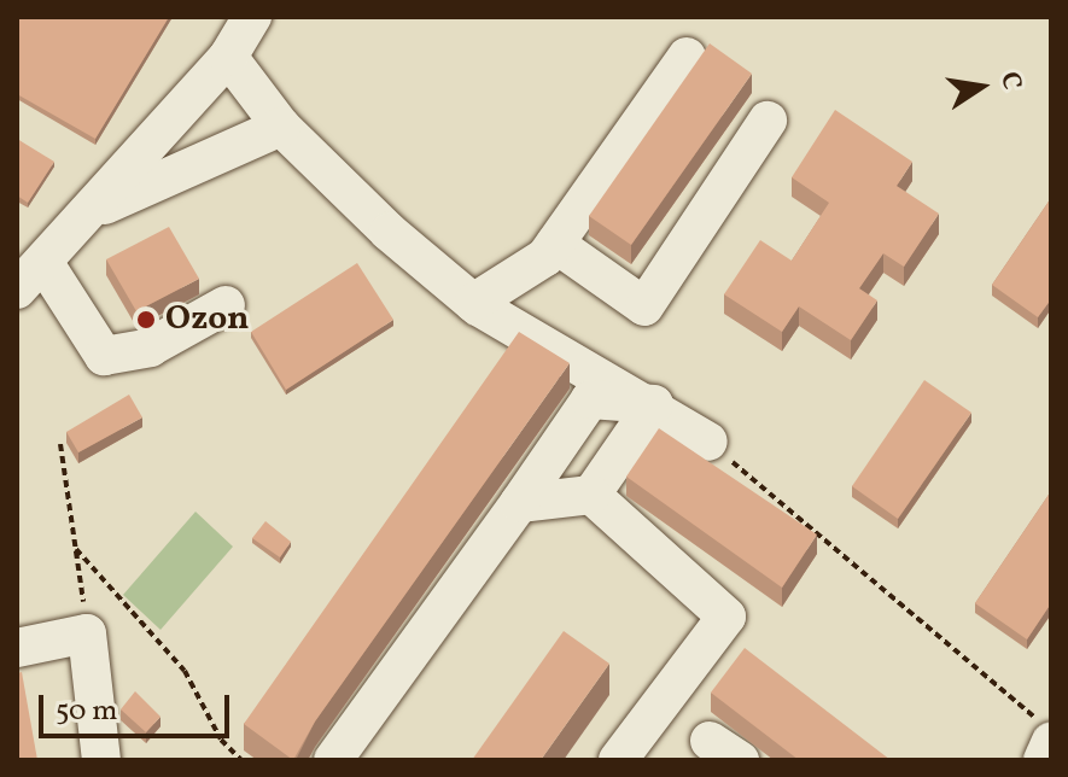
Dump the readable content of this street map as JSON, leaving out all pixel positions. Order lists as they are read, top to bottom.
{
  "places": ["Ozon"],
  "scale_bar": "50 m",
  "north": "right"
}
